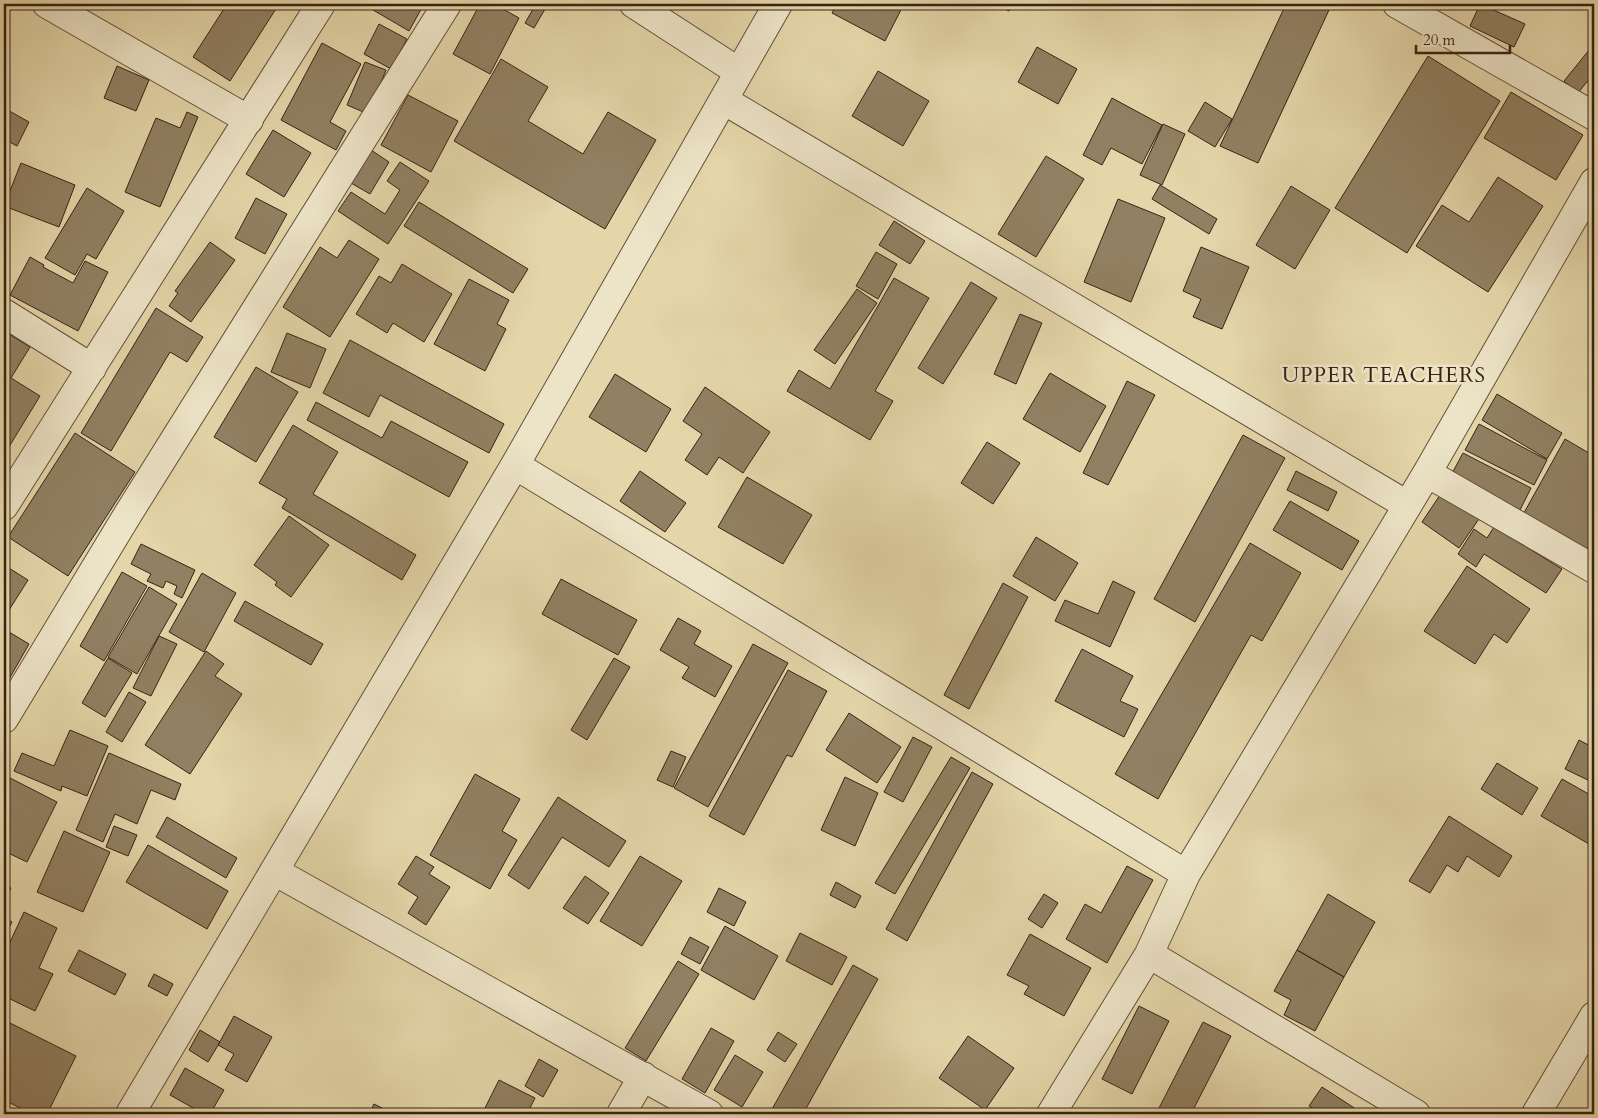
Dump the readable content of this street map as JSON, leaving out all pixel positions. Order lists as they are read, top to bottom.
{
  "districts": ["UPPER TEACHERS"],
  "scale_bar": "20 m"
}
